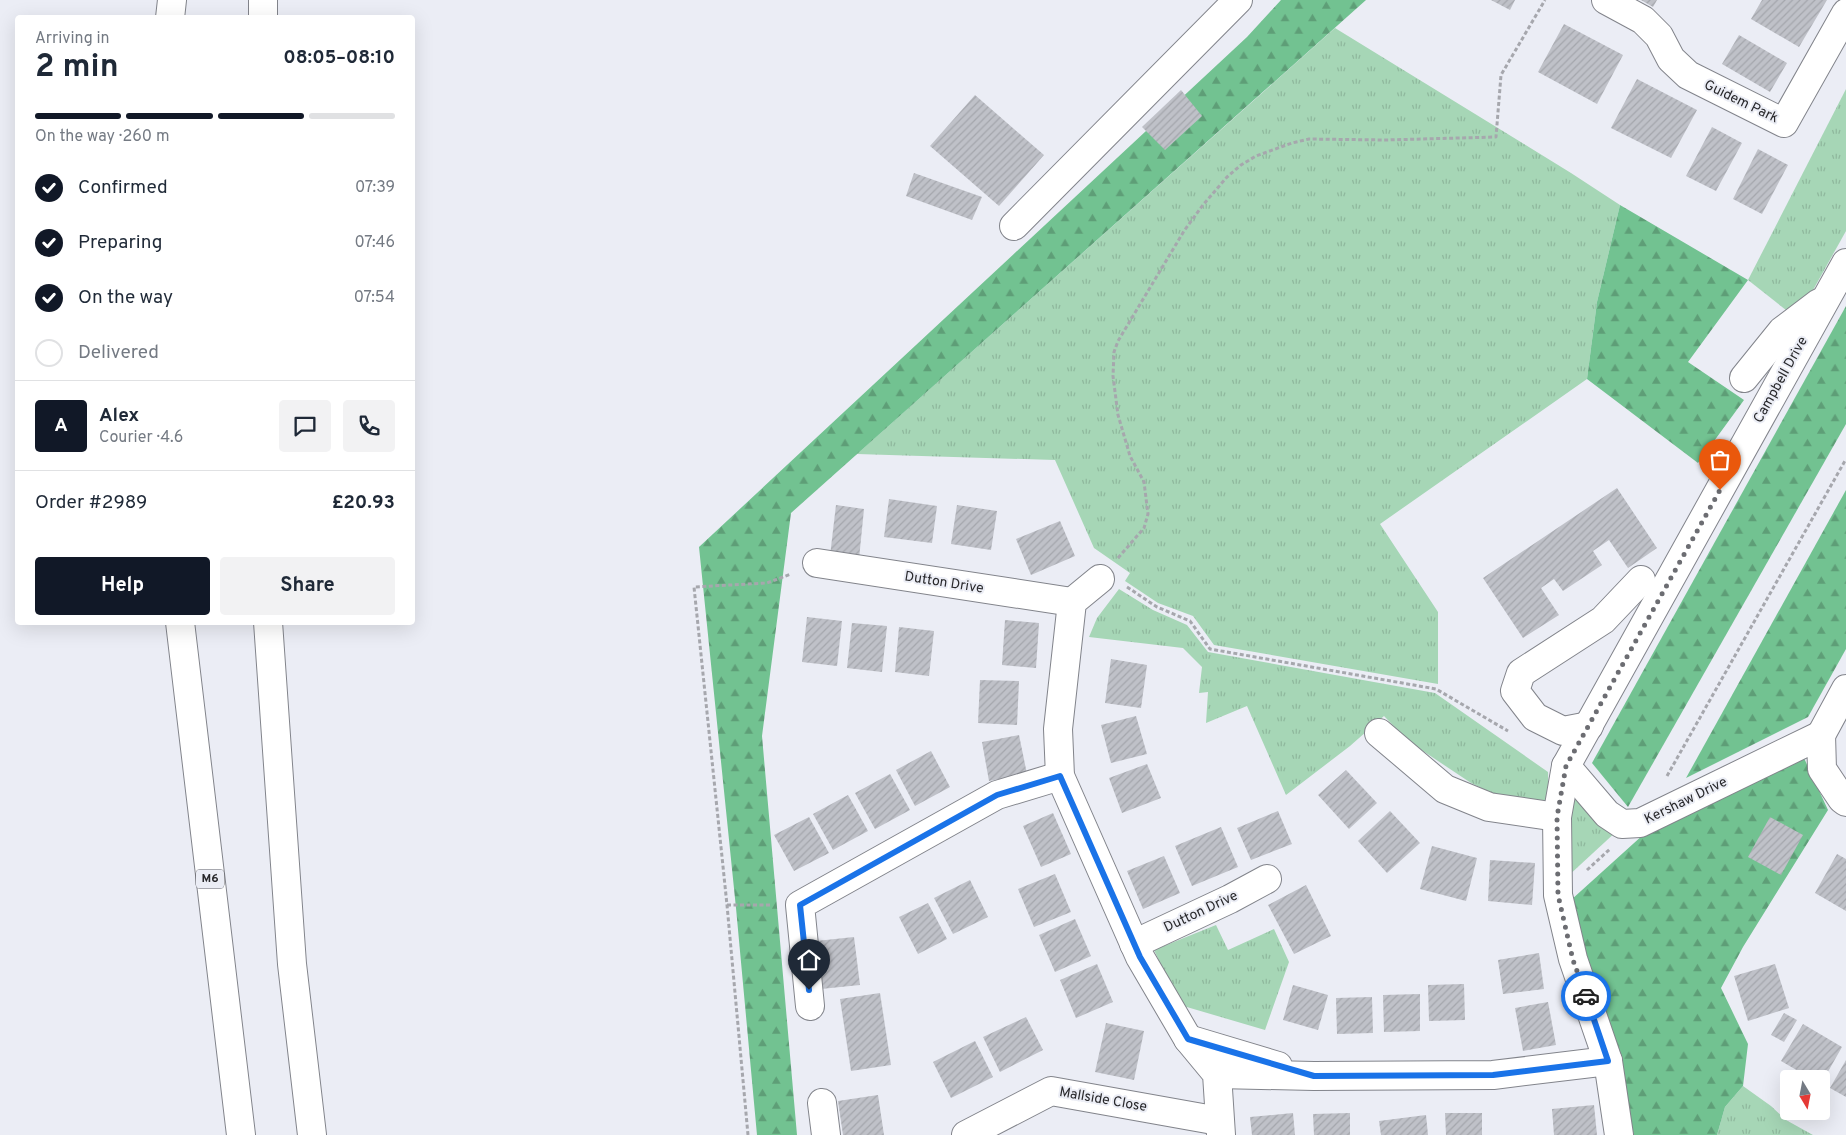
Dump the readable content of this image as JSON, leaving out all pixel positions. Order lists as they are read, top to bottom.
{
  "streets": {
    "main road": [
      "Guidem Park",
      "Campbell Drive",
      "Dutton Drive",
      "Kershaw Drive",
      "M6",
      "Mallside Close"
    ]
  },
  "crossings": [
    ["Campbell Drive", "Kershaw Drive"]
  ],
  "north": "bottom",
  "page": {
    "heading": ["2 min", "Arriving in", "08:05–08:10"],
    "panel": [
      "Alex",
      "Courier · 4.6",
      "Order #2989",
      "£20.93"
    ],
    "bar": "On the way · 260 m",
    "list": [
      ["Confirmed", "07:39"],
      ["Preparing", "07:46"],
      ["On the way", "07:54"],
      "Delivered"
    ],
    "round": "A",
    "buttons": ["Help", "Share"]
  }
}
